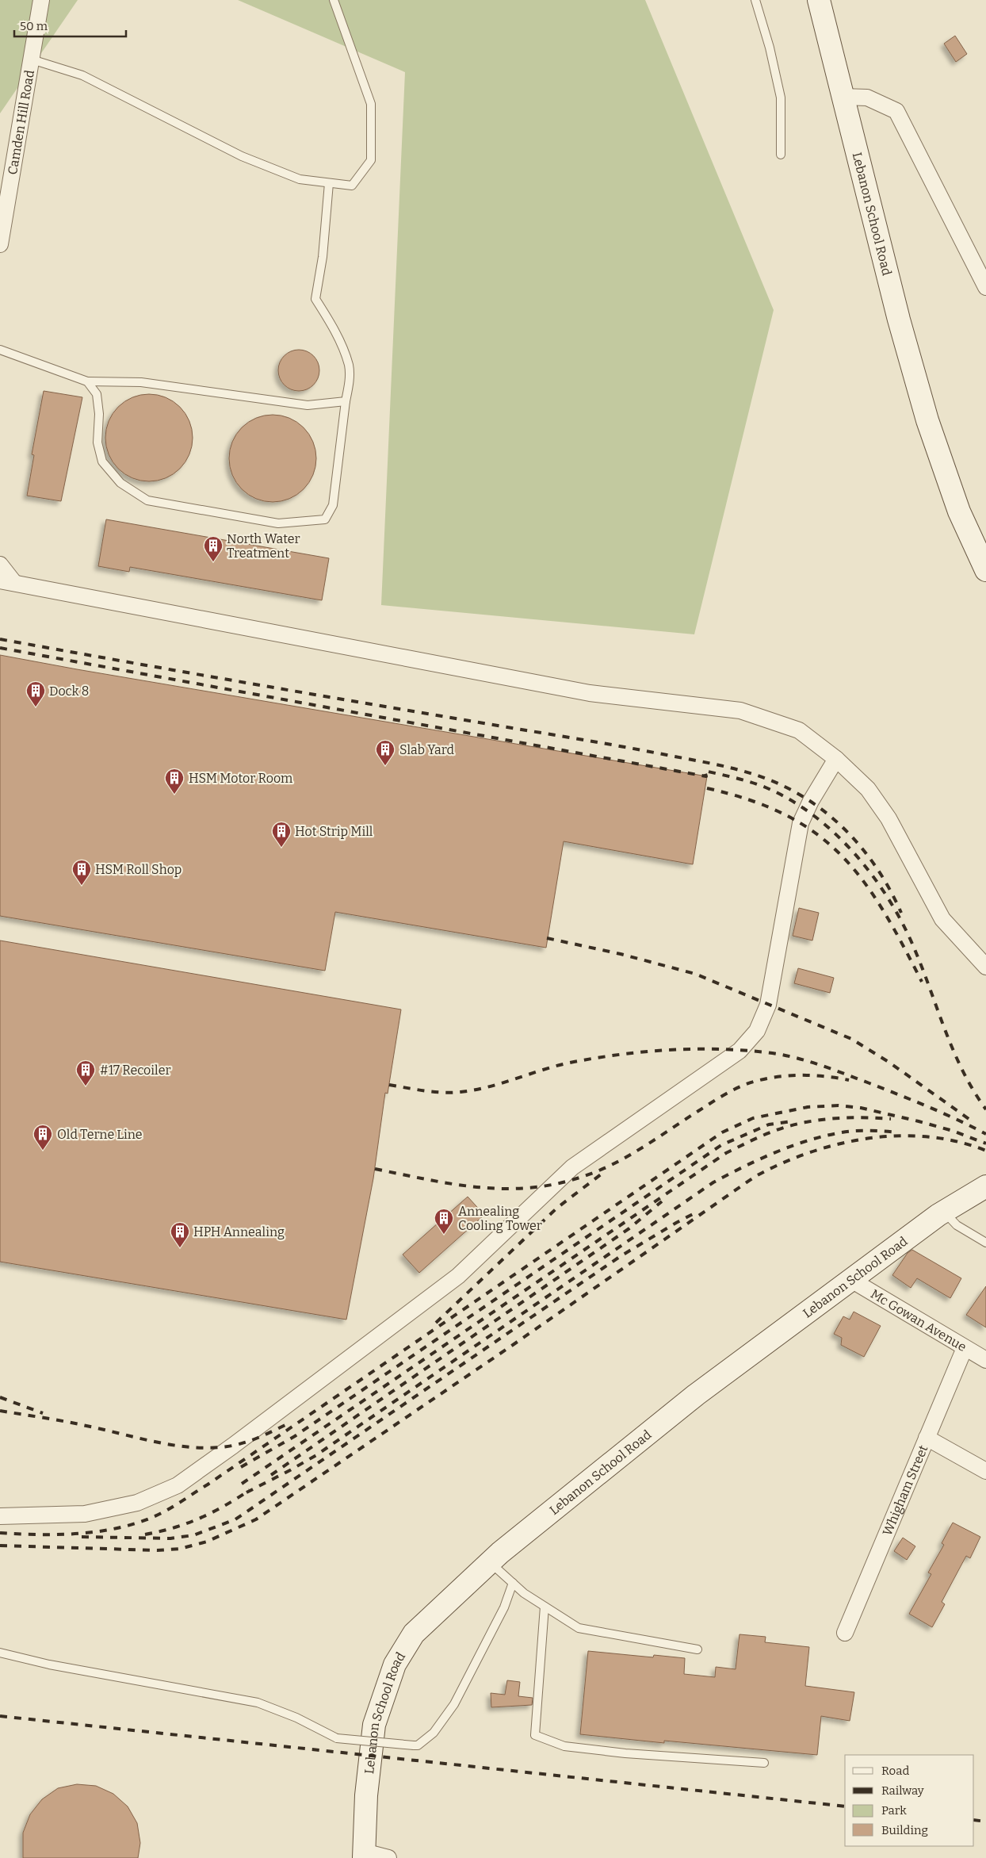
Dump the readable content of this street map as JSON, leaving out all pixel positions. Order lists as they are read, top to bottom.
{
  "streets": {
    "street": [
      "Camden Hill Road",
      "Lebanon School Road",
      "Mc Gowan Avenue",
      "Whigham Street"
    ]
  },
  "crossings": [
    ["Lebanon School Road", "Mc Gowan Avenue"],
    ["Mc Gowan Avenue", "Whigham Street"]
  ],
  "places": {
    "building": [
      "North Water Treatment",
      "Dock 8",
      "Slab Yard",
      "HSM Motor Room",
      "Hot Strip Mill",
      "HSM Roll Shop",
      "#17 Recoiler",
      "Old Terne Line",
      "Annealing Cooling Tower",
      "HPH Annealing"
    ]
  },
  "legend": [
    "Road",
    "Railway",
    "Park",
    "Building"
  ],
  "scale_bar": "50 m"
}
